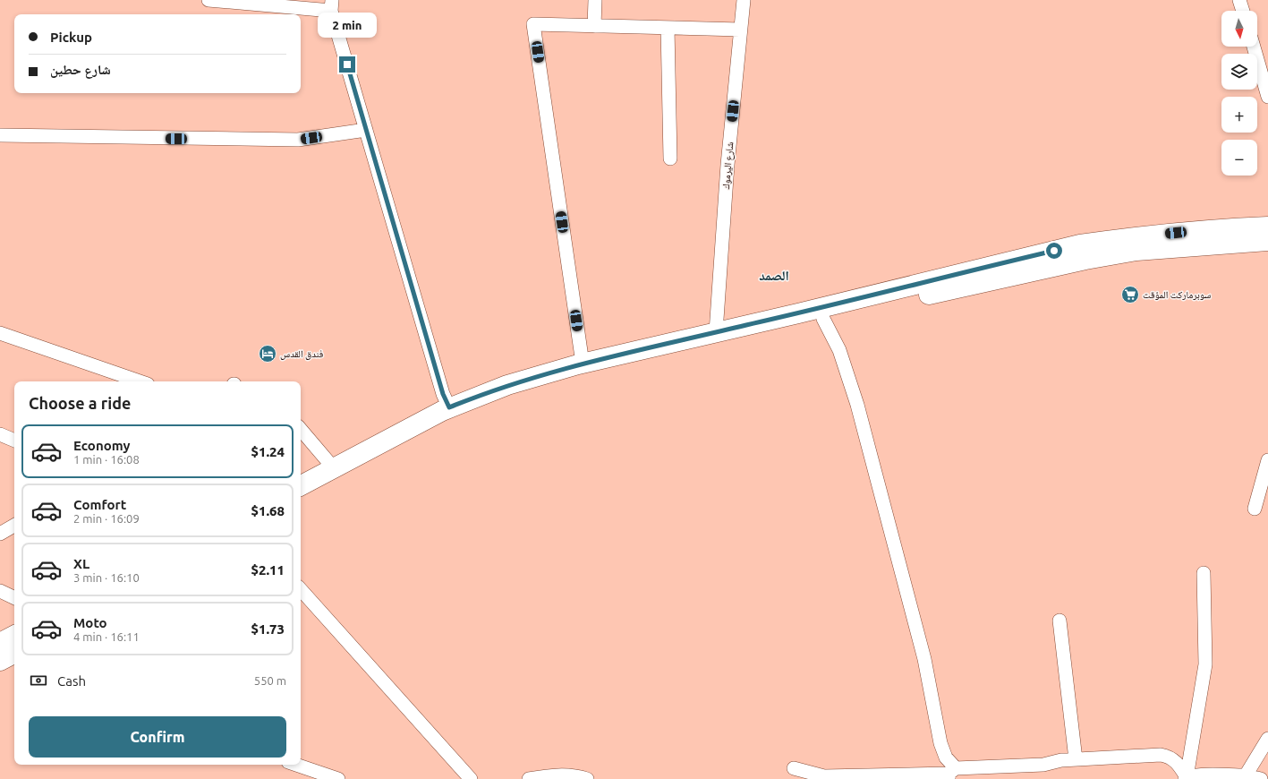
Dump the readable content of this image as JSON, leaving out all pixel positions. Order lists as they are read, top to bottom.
{
  "streets": {
    "street": ["شارع اليرموك"]
  },
  "districts": ["الصمد"],
  "places": {
    "supermarket": ["سوبرماركت المؤقت"],
    "hotel": ["فندق القدس"]
  },
  "north": "bottom",
  "page": {
    "map_buttons": ["+", "−"],
    "bubble": "2 min",
    "banner": ["Pickup", "شارع حطين"],
    "heading": "Choose a ride",
    "list": [
      {
        "name": "Economy",
        "note": "1 min · 16:08",
        "value": "$1.24"
      },
      {
        "name": "Comfort",
        "note": "2 min · 16:09",
        "value": "$1.68"
      },
      {
        "name": "XL",
        "note": "3 min · 16:10",
        "value": "$2.11"
      },
      {
        "name": "Moto",
        "note": "4 min · 16:11",
        "value": "$1.73"
      }
    ],
    "pay": ["Cash", "550 m"],
    "buttons": "Confirm"
  }
}
